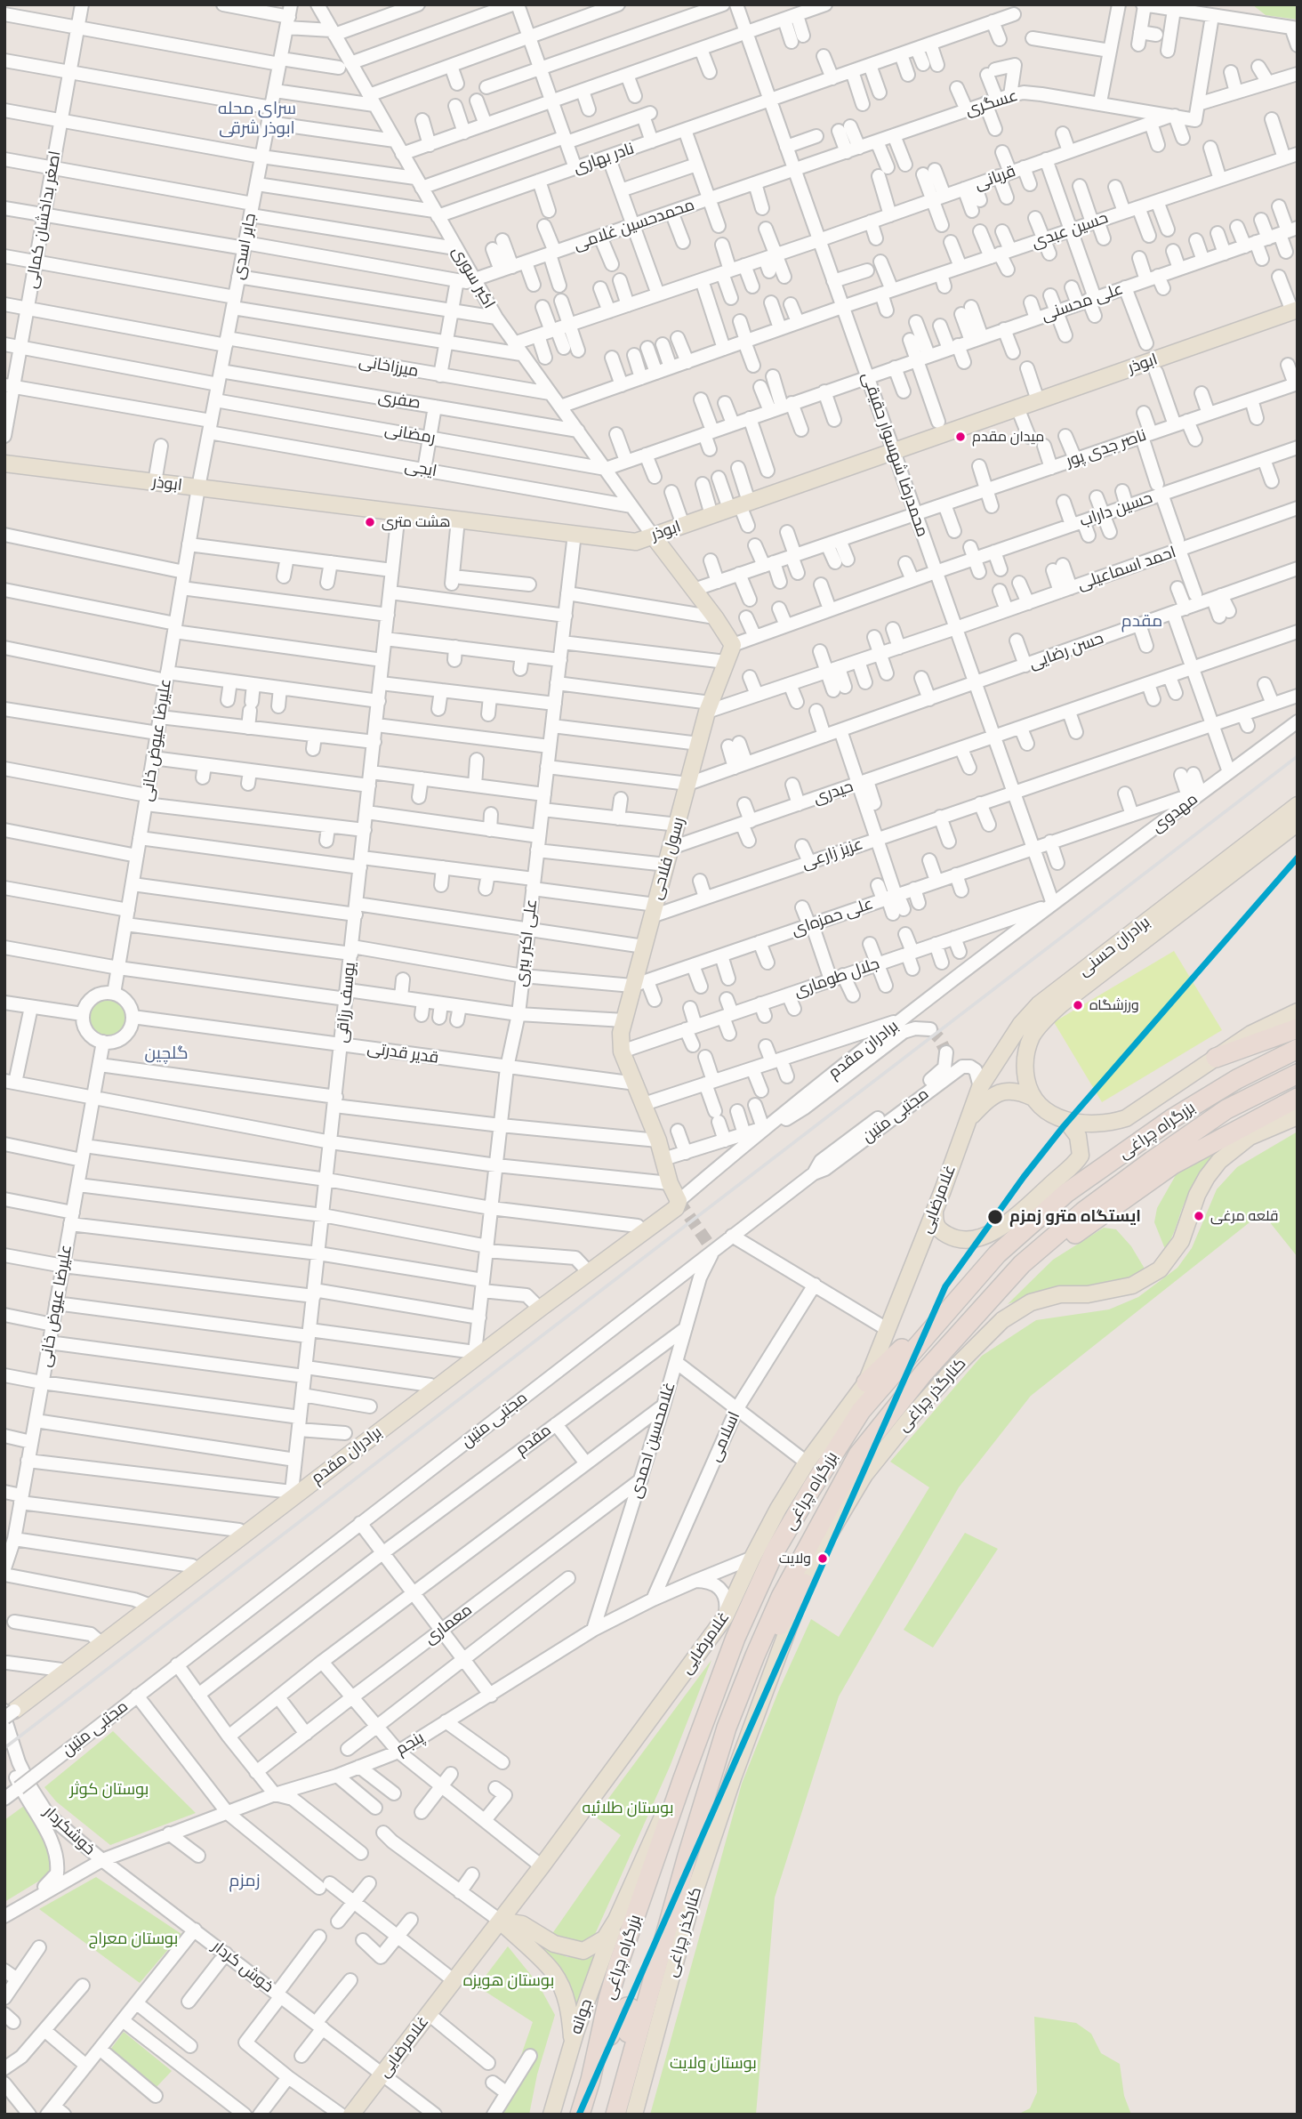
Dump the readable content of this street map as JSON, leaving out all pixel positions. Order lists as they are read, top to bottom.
{
  "streets": {
    "highway": ["بزرگراه چراغی"],
    "main road": [
      "ابوذر",
      "رسول فلاحی",
      "برادران حسنی",
      "برادران مقدم",
      "غلامرضایی",
      "کنارگذر چراغی",
      "جوانه"
    ],
    "street": [
      "عسگری",
      "نادر بهاری",
      "قربانی",
      "اصغر بداخشان کمالی",
      "محمدحسین غلامی",
      "حسین عبدی",
      "جابر اسدی",
      "اکبر سوری",
      "علی محسنی",
      "میرزاخانی",
      "صفری",
      "رمضانی",
      "ناصر جدی پور",
      "محمدرضا شهسوار حقیقی",
      "ایجی",
      "حسین داراب",
      "احمد اسماعیلی",
      "حسن رضایی",
      "علیرضا عیوض خانی",
      "حیدری",
      "مهدوی",
      "عزیز زارعی",
      "علی حمزه‌ای",
      "علی اکبر ببری",
      "جلال طوماری",
      "یوسف رزاقی",
      "قدیر قدرتی",
      "مجتبی متین",
      "اسلامی",
      "مقدم",
      "غلامحسین احمدی",
      "معماری",
      "پنجم",
      "خوشکردار",
      "خوش کردار"
    ]
  },
  "crossings": [
    ["عسگری", "قربانی"],
    ["عسگری", "محمدحسین غلامی"],
    ["عسگری", "محمدرضا شهسوار حقیقی"],
    ["نادر بهاری", "اکبر سوری"],
    ["نادر بهاری", "محمدرضا شهسوار حقیقی"],
    ["قربانی", "اکبر سوری"],
    ["قربانی", "محمدرضا شهسوار حقیقی"],
    ["اصغر بداخشان کمالی", "میرزاخانی"],
    ["اصغر بداخشان کمالی", "ایجی"],
    ["محمدحسین غلامی", "اکبر سوری"],
    ["محمدحسین غلامی", "محمدرضا شهسوار حقیقی"],
    ["حسین عبدی", "اکبر سوری"],
    ["حسین عبدی", "محمدرضا شهسوار حقیقی"],
    ["جابر اسدی", "ابوذر"],
    ["جابر اسدی", "میرزاخانی"],
    ["جابر اسدی", "صفری"],
    ["جابر اسدی", "رمضانی"],
    ["جابر اسدی", "ایجی"],
    ["جابر اسدی", "علیرضا عیوض خانی"],
    ["اکبر سوری", "علی محسنی"],
    ["اکبر سوری", "ابوذر"],
    ["اکبر سوری", "میرزاخانی"],
    ["اکبر سوری", "صفری"],
    ["اکبر سوری", "رمضانی"],
    ["اکبر سوری", "ایجی"],
    ["علی محسنی", "رمضانی"],
    ["علی محسنی", "محمدرضا شهسوار حقیقی"],
    ["ابوذر", "محمدرضا شهسوار حقیقی"],
    ["ابوذر", "علیرضا عیوض خانی"],
    ["ابوذر", "علی اکبر ببری"],
    ["ابوذر", "یوسف رزاقی"],
    ["ناصر جدی پور", "محمدرضا شهسوار حقیقی"],
    ["محمدرضا شهسوار حقیقی", "حسین داراب"],
    ["محمدرضا شهسوار حقیقی", "احمد اسماعیلی"],
    ["محمدرضا شهسوار حقیقی", "حسن رضایی"],
    ["محمدرضا شهسوار حقیقی", "حیدری"],
    ["محمدرضا شهسوار حقیقی", "مهدوی"],
    ["محمدرضا شهسوار حقیقی", "عزیز زارعی"],
    ["محمدرضا شهسوار حقیقی", "علی حمزه‌ای"],
    ["محمدرضا شهسوار حقیقی", "جلال طوماری"],
    ["محمدرضا شهسوار حقیقی", "برادران مقدم"],
    ["حسین داراب", "رسول فلاحی"],
    ["احمد اسماعیلی", "رسول فلاحی"],
    ["حسن رضایی", "رسول فلاحی"],
    ["علیرضا عیوض خانی", "قدیر قدرتی"],
    ["حیدری", "رسول فلاحی"],
    ["مهدوی", "علی حمزه‌ای"],
    ["مهدوی", "جلال طوماری"],
    ["مهدوی", "برادران مقدم"],
    ["عزیز زارعی", "رسول فلاحی"],
    ["رسول فلاحی", "علی حمزه‌ای"],
    ["رسول فلاحی", "جلال طوماری"],
    ["رسول فلاحی", "برادران مقدم"],
    ["رسول فلاحی", "قدیر قدرتی"],
    ["علی اکبر ببری", "برادران مقدم"],
    ["علی اکبر ببری", "قدیر قدرتی"],
    ["برادران حسنی", "مجتبی متین"],
    ["برادران حسنی", "غلامرضایی"],
    ["جلال طوماری", "برادران مقدم"],
    ["یوسف رزاقی", "برادران مقدم"],
    ["یوسف رزاقی", "قدیر قدرتی"],
    ["مجتبی متین", "غلامحسین احمدی"],
    ["غلامرضایی", "پنجم"],
    ["غلامرضایی", "خوش کردار"],
    ["اسلامی", "پنجم"],
    ["مقدم", "غلامحسین احمدی"],
    ["غلامحسین احمدی", "معماری"],
    ["غلامحسین احمدی", "پنجم"],
    ["پنجم", "خوشکردار"],
    ["پنجم", "خوش کردار"],
    ["خوشکردار", "خوش کردار"]
  ],
  "districts": [
    "سرای محله ابوذر شرقی",
    "مقدم",
    "گلچین",
    "زمزم"
  ],
  "parks": [
    "بوستان کوثر",
    "بوستان طلائیه",
    "بوستان معراج",
    "بوستان هویزه",
    "بوستان ولایت"
  ],
  "places": [
    "میدان مقدم",
    "هشت متری",
    "ورزشگاه",
    "قلعه مرغی",
    "ایستگاه مترو زمزم",
    "ولایت"
  ]
}
